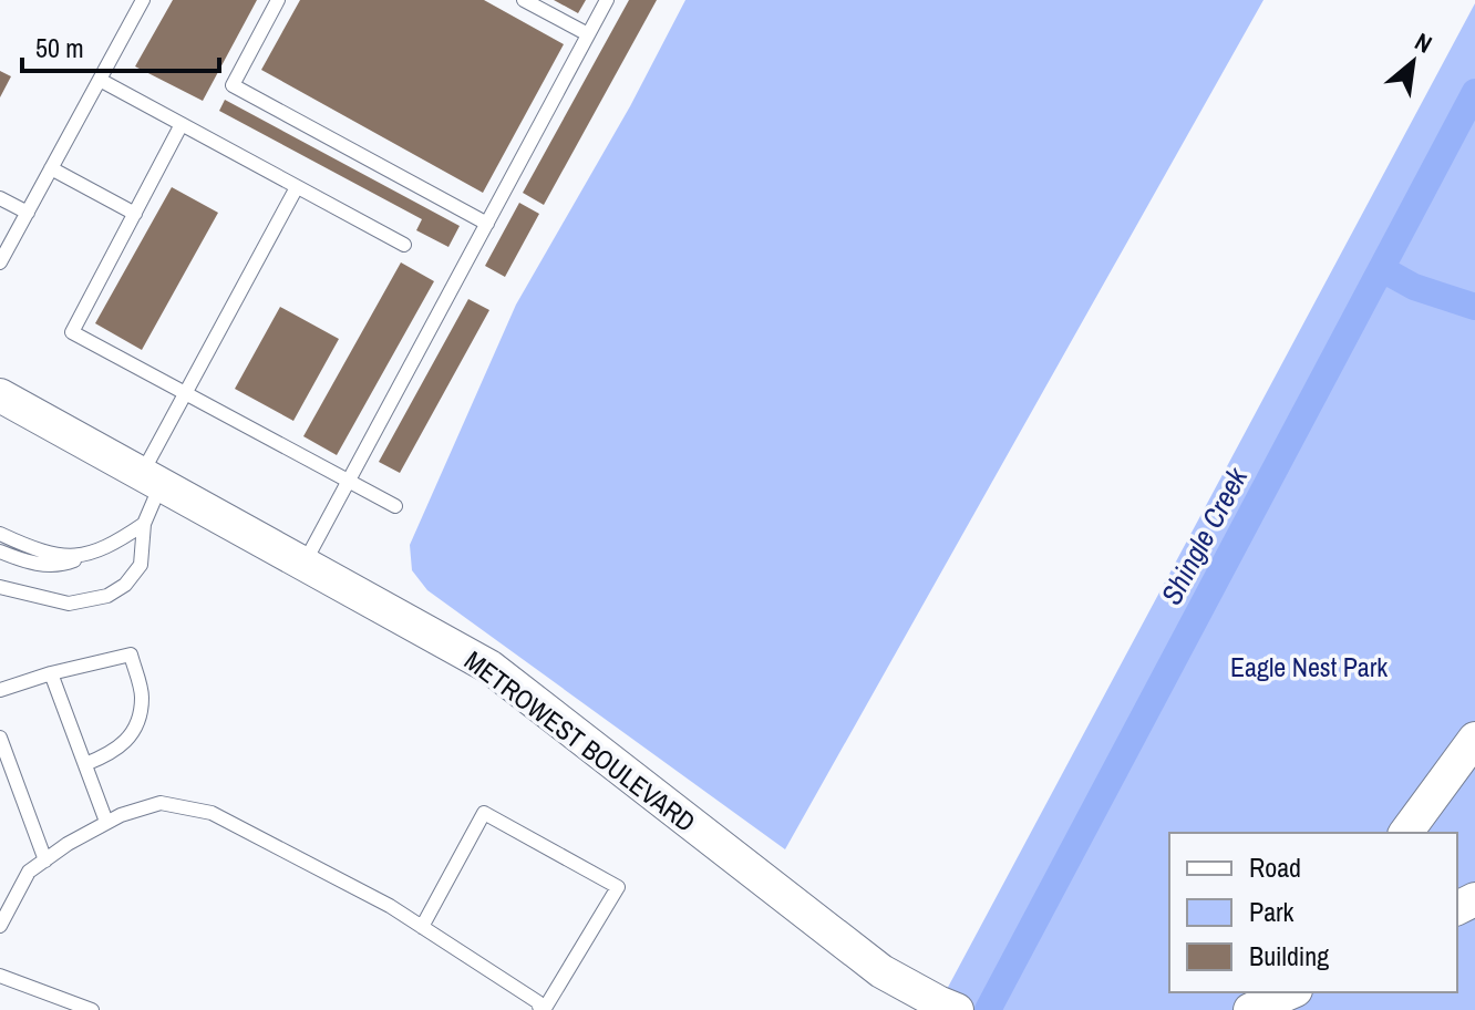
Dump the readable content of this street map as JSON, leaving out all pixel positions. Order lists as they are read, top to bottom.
{
  "streets": {
    "street": ["METROWEST BOULEVARD"]
  },
  "water": ["Shingle Creek"],
  "parks": ["Eagle Nest Park"],
  "legend": ["Road", "Park", "Building"],
  "scale_bar": "50 m",
  "north": "top right"
}
